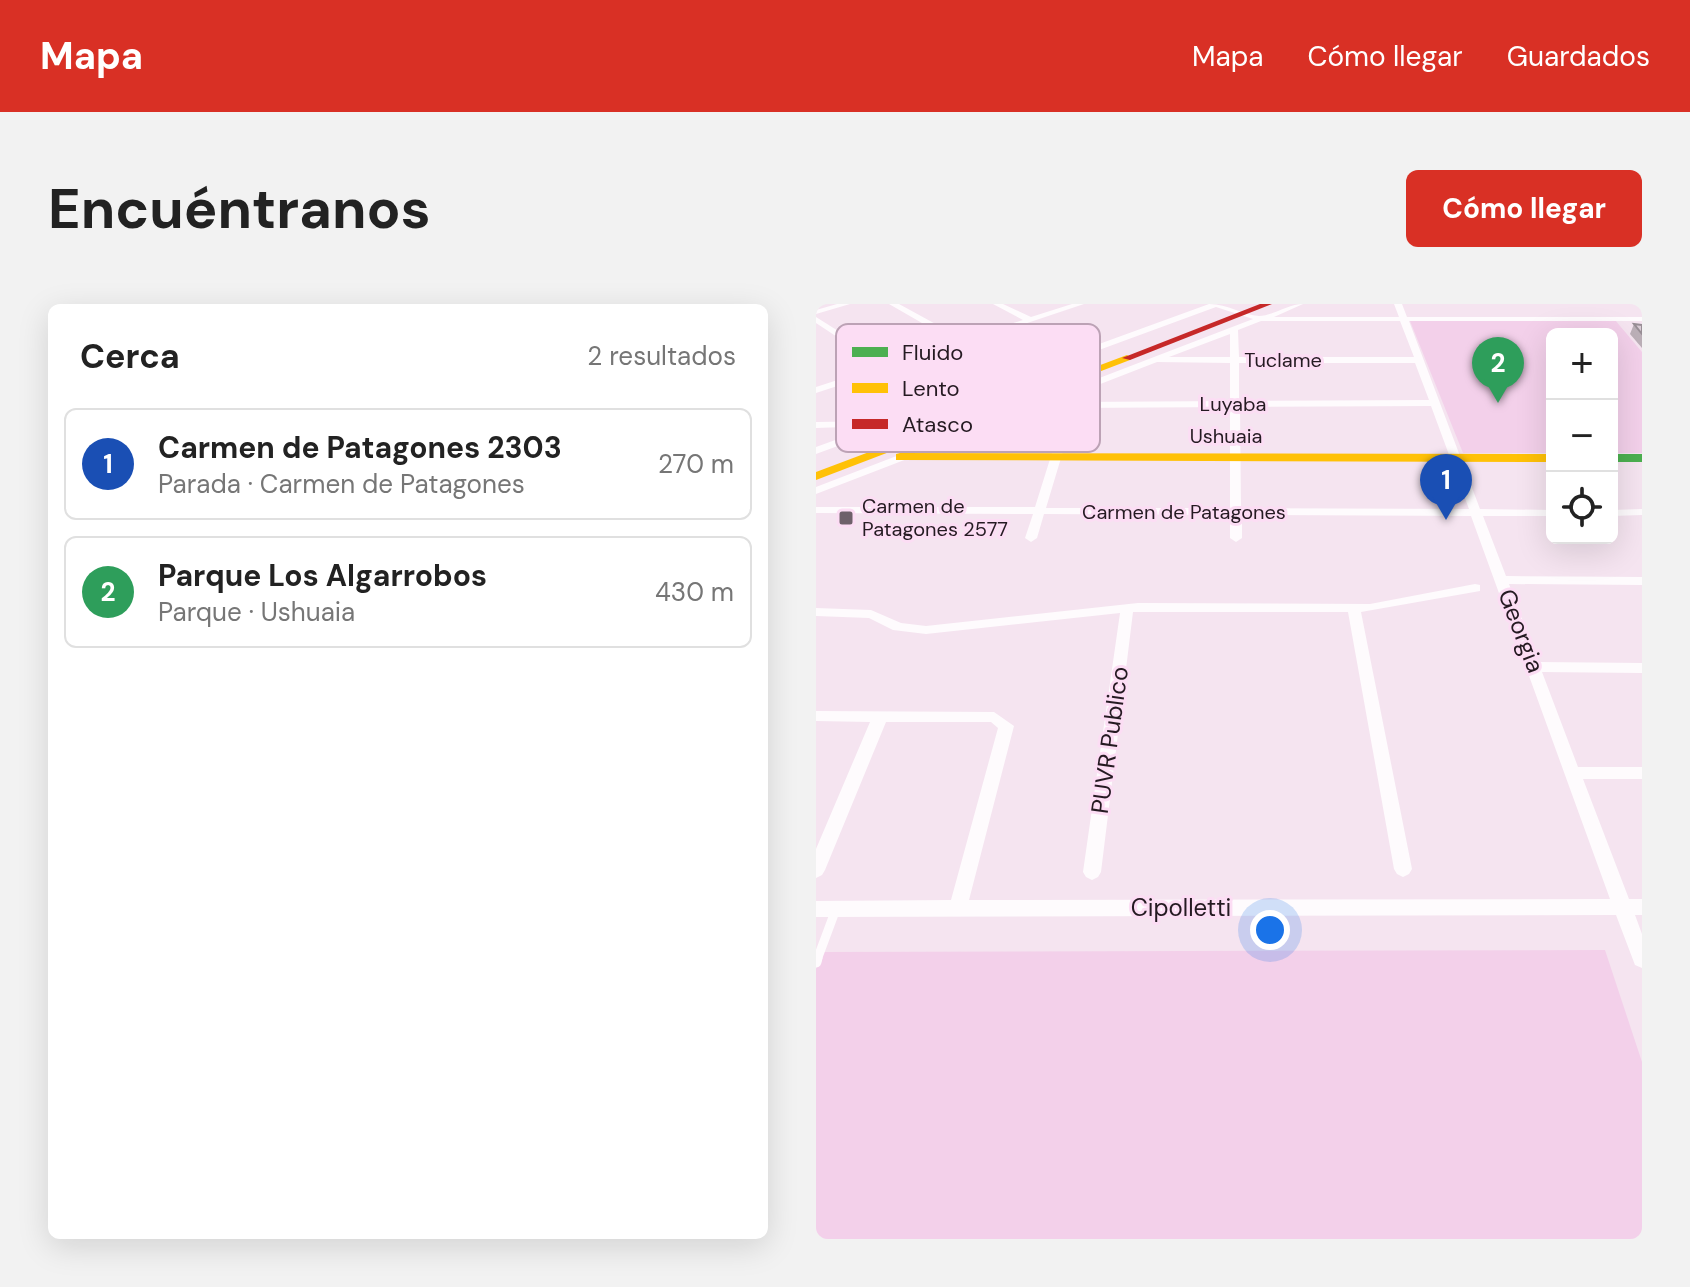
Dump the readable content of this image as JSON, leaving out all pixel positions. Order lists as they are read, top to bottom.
{
  "streets": {
    "main road": ["Ushuaia"],
    "street": [
      "Tuclame",
      "Luyaba",
      "Carmen de Patagones",
      "Georgia",
      "PUVR Publico",
      "Cipolletti"
    ]
  },
  "crossings": [
    ["Tuclame", "Georgia"],
    ["Luyaba", "Georgia"],
    ["Ushuaia", "Georgia"],
    ["Carmen de Patagones", "Georgia"],
    ["Georgia", "Cipolletti"]
  ],
  "places": {
    "transit": ["Carmen de Patagones 2577"]
  },
  "legend": ["Fluido", "Lento", "Atasco"],
  "page": {
    "header": "Mapa",
    "nav": ["Mapa", "Cómo llegar", "Guardados"],
    "buttons": "Cómo llegar",
    "title": "Encuéntranos",
    "heading": ["Cerca", "2 resultados"],
    "map_buttons": ["+", "−"],
    "pins": ["2", "1"],
    "list": [
      {
        "mark": "1",
        "name": "Carmen de Patagones 2303",
        "note": "Parada · Carmen de Patagones",
        "value": "270 m"
      },
      {
        "mark": "2",
        "name": "Parque Los Algarrobos",
        "note": "Parque · Ushuaia",
        "value": "430 m"
      }
    ]
  }
}
